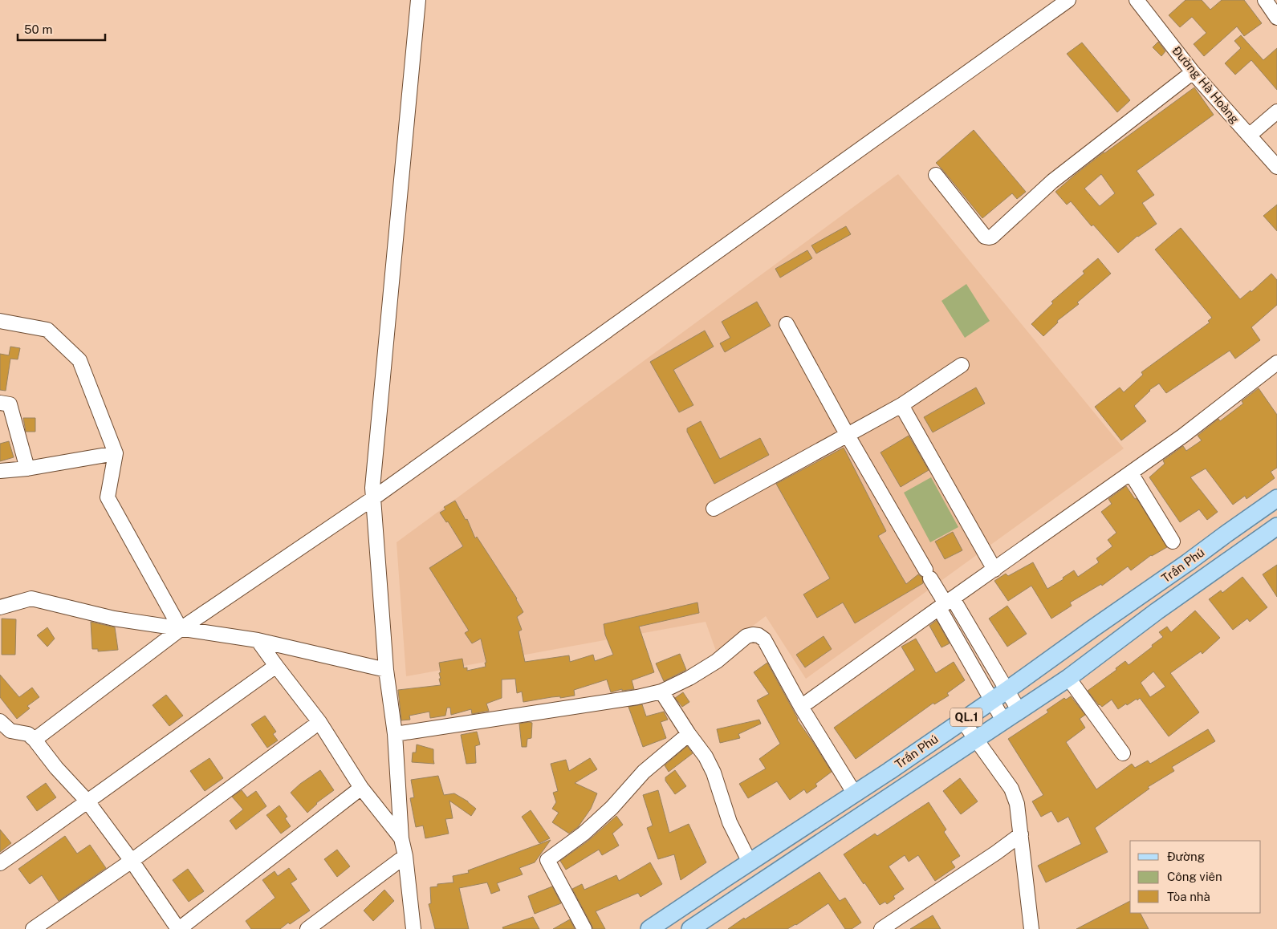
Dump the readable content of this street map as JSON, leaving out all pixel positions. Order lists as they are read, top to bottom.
{
  "streets": {
    "main road": ["Trần Phú", "QL.1"],
    "street": ["Đường Hà Hoàng"]
  },
  "legend": ["Đường", "Công viên", "Tòa nhà"],
  "scale_bar": "50 m"
}
